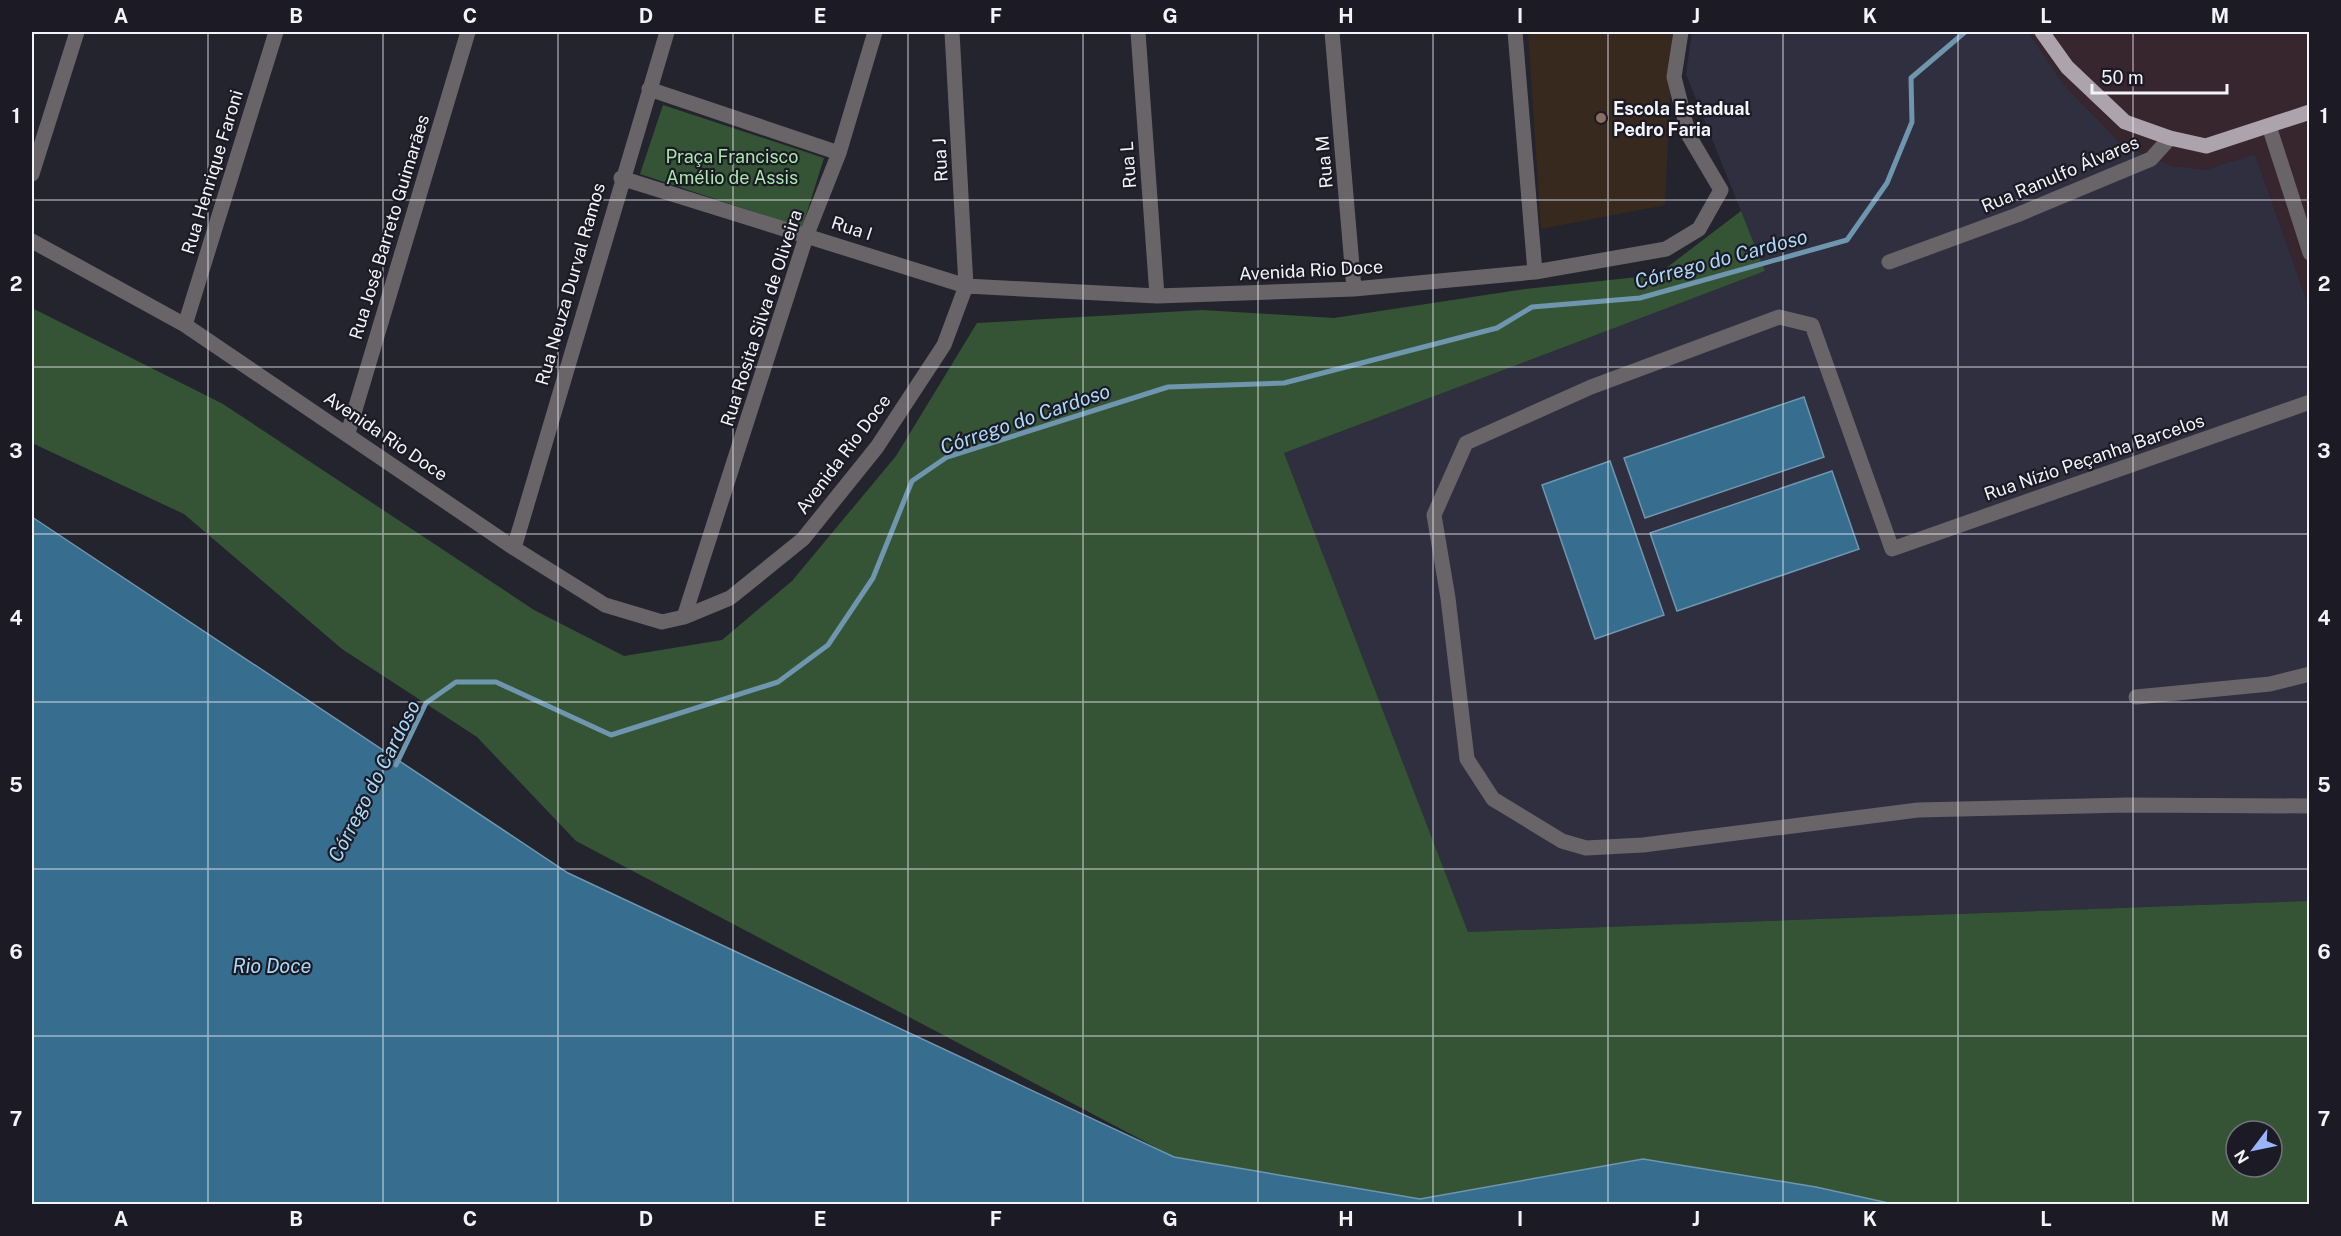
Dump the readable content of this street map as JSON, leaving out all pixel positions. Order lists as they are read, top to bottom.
{
  "streets": {
    "street": [
      "Rua J",
      "Rua M",
      "Rua L",
      "Rua Henrique Faroni",
      "Rua Ranulfo Álvares",
      "Rua José Barreto Guimarães",
      "Rua I",
      "Avenida Rio Doce",
      "Rua Neuza Durval Ramos",
      "Rua Rosita Silva de Oliveira",
      "Rua Nízio Peçanha Barcelos"
    ]
  },
  "crossings": [
    ["Rua J", "Rua I"],
    ["Rua J", "Avenida Rio Doce"],
    ["Rua M", "Avenida Rio Doce"],
    ["Rua L", "Avenida Rio Doce"],
    ["Rua Henrique Faroni", "Avenida Rio Doce"],
    ["Rua José Barreto Guimarães", "Avenida Rio Doce"],
    ["Rua I", "Avenida Rio Doce"],
    ["Rua I", "Rua Neuza Durval Ramos"],
    ["Rua I", "Rua Rosita Silva de Oliveira"],
    ["Avenida Rio Doce", "Rua Neuza Durval Ramos"],
    ["Avenida Rio Doce", "Rua Rosita Silva de Oliveira"]
  ],
  "water": ["Córrego do Cardoso", "Rio Doce"],
  "parks": ["Praça Francisco Amélio de Assis"],
  "places": ["Escola Estadual Pedro Faria"],
  "scale_bar": "50 m",
  "north": "bottom left",
  "grid": {
    "columns": [
      "A",
      "B",
      "C",
      "D",
      "E",
      "F",
      "G",
      "H",
      "I",
      "J",
      "K",
      "L",
      "M"
    ],
    "rows": [
      "1",
      "2",
      "3",
      "4",
      "5",
      "6",
      "7"
    ]
  }
}
